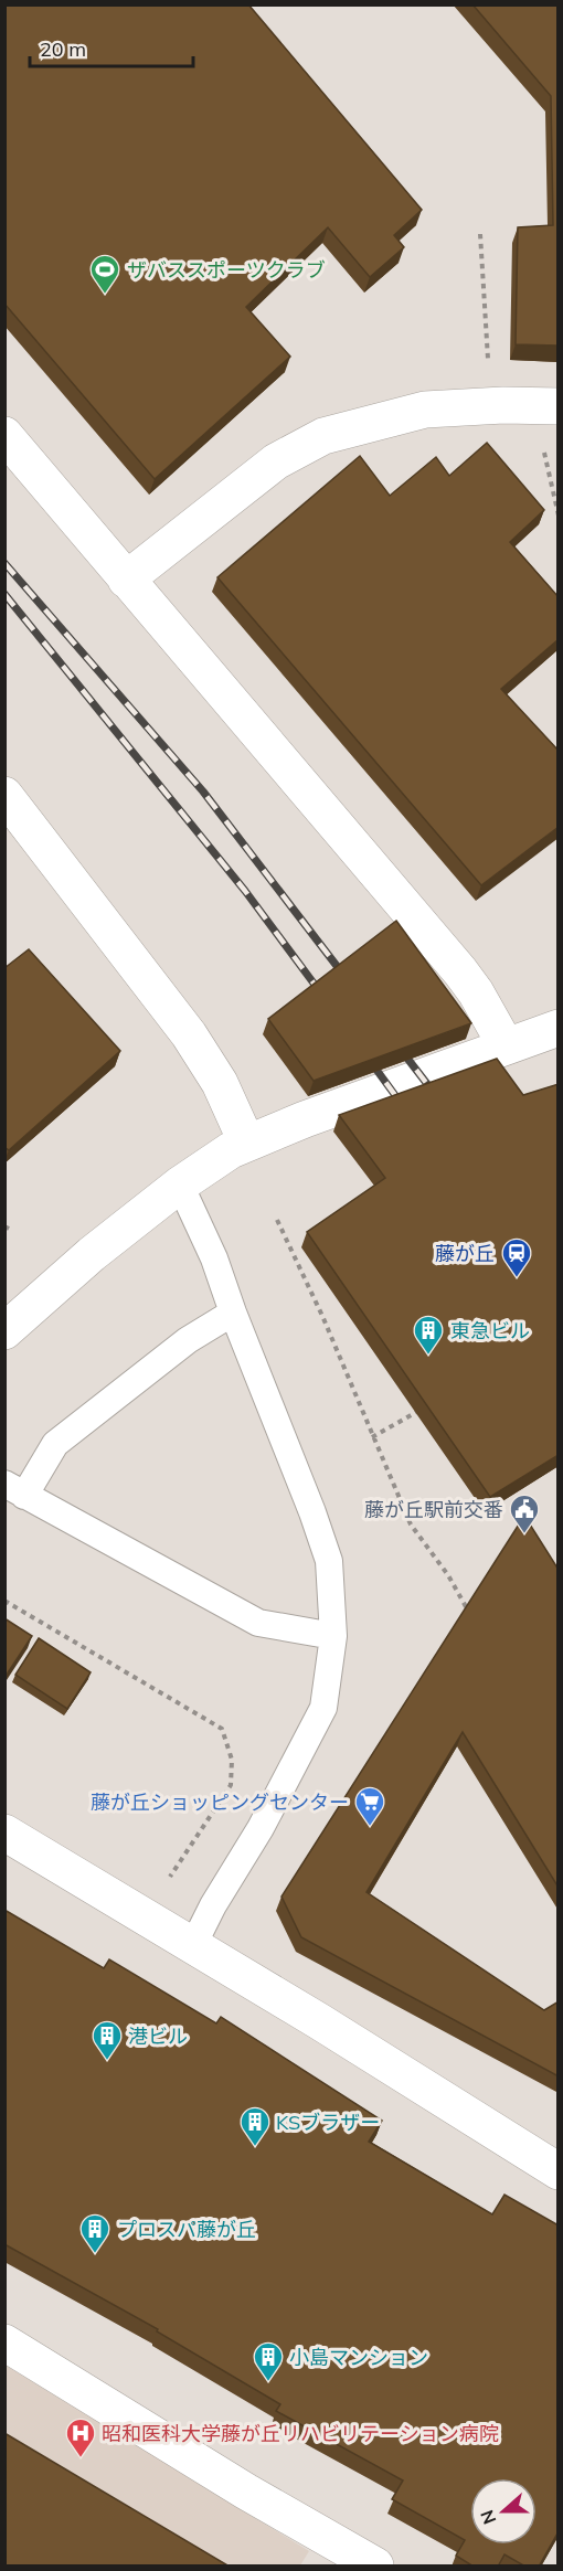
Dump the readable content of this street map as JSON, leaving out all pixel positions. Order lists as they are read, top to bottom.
{
  "places": {
    "sports": ["ザバススポーツクラブ"],
    "station": ["藤が丘"],
    "building": [
      "東急ビル",
      "港ビル",
      "KSブラザー",
      "プロスパ藤が丘",
      "小島マンション"
    ],
    "public building": ["藤が丘駅前交番"],
    "supermarket": ["藤が丘ショッピングセンター"],
    "hospital": ["昭和医科大学藤が丘リハビリテーション病院"]
  },
  "scale_bar": "20 m",
  "north": "left"
}
